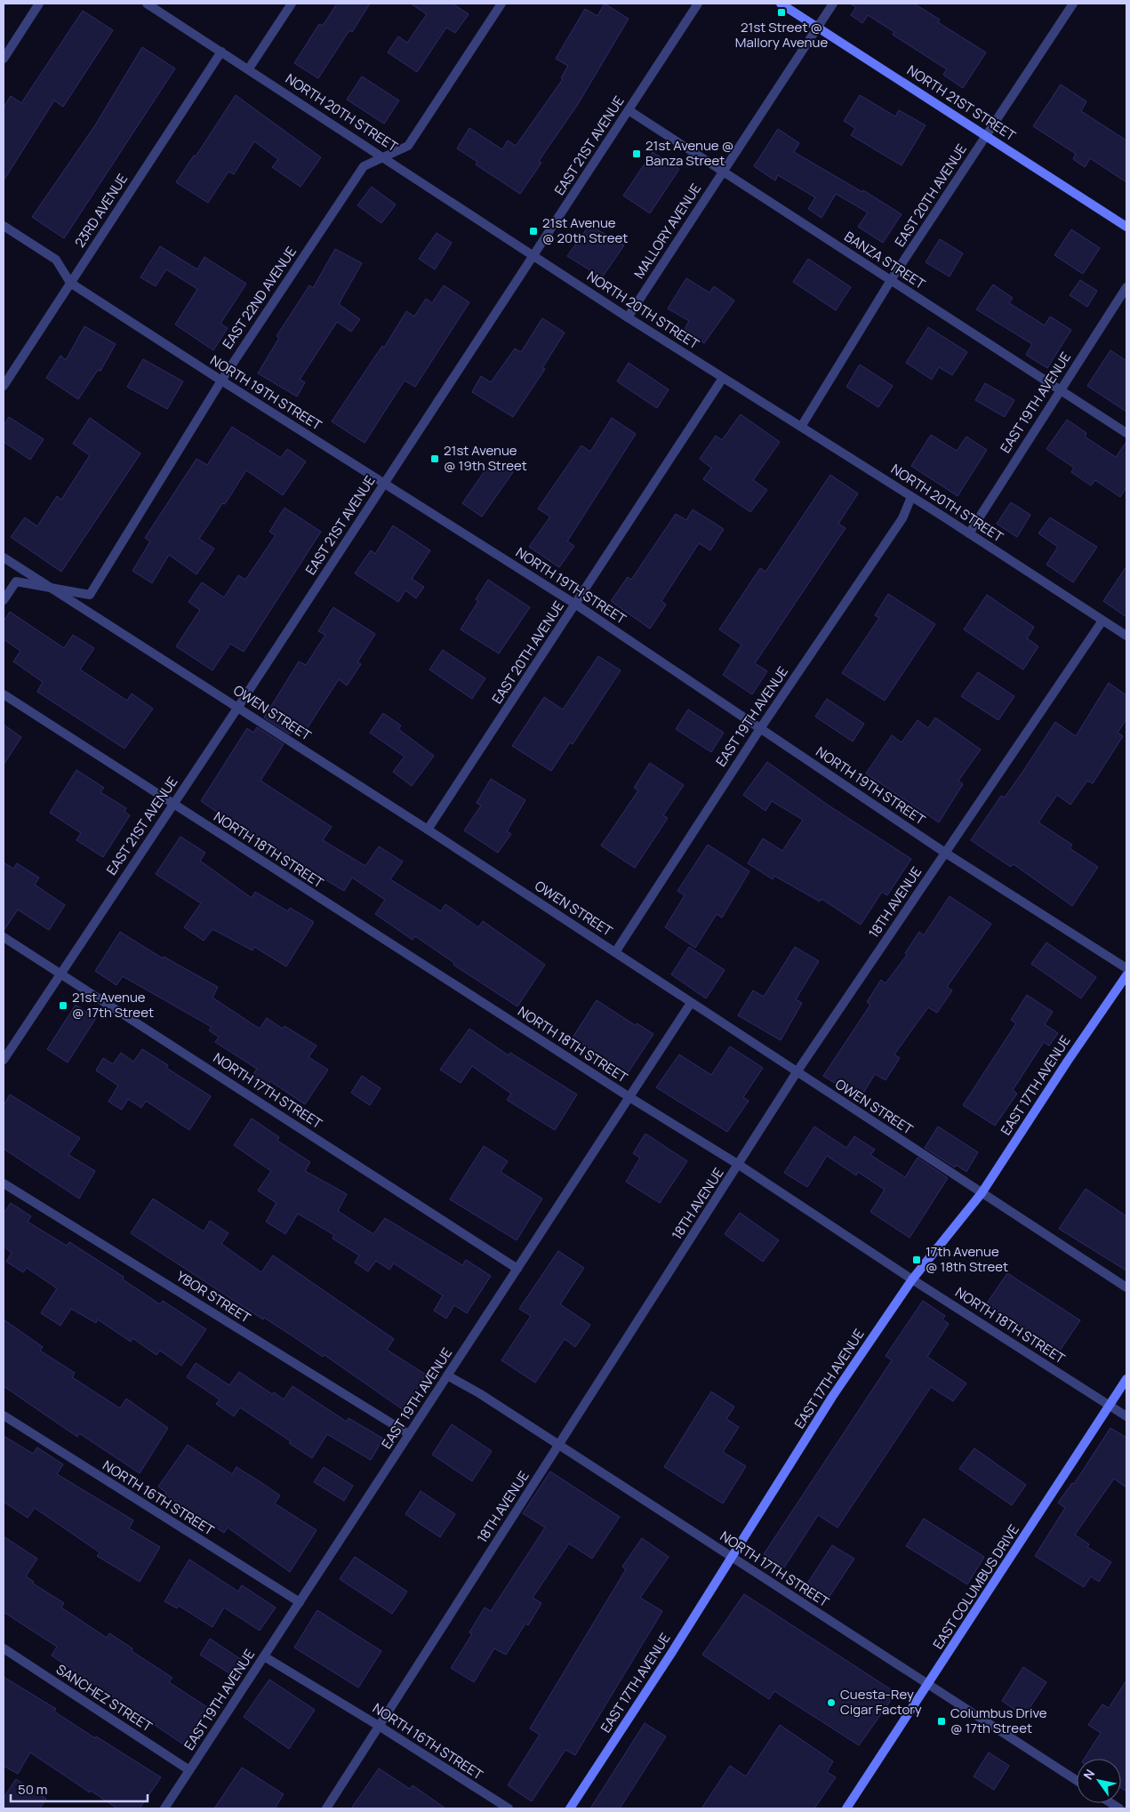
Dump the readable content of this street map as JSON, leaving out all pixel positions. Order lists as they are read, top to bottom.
{
  "streets": {
    "main road": ["NORTH 21ST STREET", "EAST 17TH AVENUE", "EAST COLUMBUS DRIVE"],
    "street": [
      "NORTH 20TH STREET",
      "EAST 21ST AVENUE",
      "EAST 20TH AVENUE",
      "23RD AVENUE",
      "MALLORY AVENUE",
      "BANZA STREET",
      "EAST 22ND AVENUE",
      "NORTH 19TH STREET",
      "EAST 19TH AVENUE",
      "OWEN STREET",
      "NORTH 18TH STREET",
      "18TH AVENUE",
      "NORTH 17TH STREET",
      "YBOR STREET",
      "NORTH 16TH STREET",
      "SANCHEZ STREET"
    ]
  },
  "crossings": [
    ["NORTH 21ST STREET", "EAST 20TH AVENUE"],
    ["NORTH 21ST STREET", "MALLORY AVENUE"],
    ["NORTH 20TH STREET", "EAST 21ST AVENUE"],
    ["NORTH 20TH STREET", "EAST 20TH AVENUE"],
    ["NORTH 20TH STREET", "23RD AVENUE"],
    ["NORTH 20TH STREET", "MALLORY AVENUE"],
    ["NORTH 20TH STREET", "EAST 22ND AVENUE"],
    ["NORTH 20TH STREET", "EAST 19TH AVENUE"],
    ["NORTH 20TH STREET", "18TH AVENUE"],
    ["EAST 21ST AVENUE", "BANZA STREET"],
    ["EAST 21ST AVENUE", "NORTH 19TH STREET"],
    ["EAST 21ST AVENUE", "OWEN STREET"],
    ["EAST 21ST AVENUE", "NORTH 18TH STREET"],
    ["EAST 21ST AVENUE", "NORTH 17TH STREET"],
    ["EAST 20TH AVENUE", "BANZA STREET"],
    ["EAST 20TH AVENUE", "NORTH 19TH STREET"],
    ["EAST 20TH AVENUE", "OWEN STREET"],
    ["23RD AVENUE", "NORTH 19TH STREET"],
    ["MALLORY AVENUE", "BANZA STREET"],
    ["BANZA STREET", "EAST 19TH AVENUE"],
    ["EAST 22ND AVENUE", "NORTH 19TH STREET"],
    ["EAST 22ND AVENUE", "OWEN STREET"],
    ["NORTH 19TH STREET", "EAST 19TH AVENUE"],
    ["NORTH 19TH STREET", "18TH AVENUE"],
    ["EAST 19TH AVENUE", "OWEN STREET"],
    ["EAST 19TH AVENUE", "NORTH 18TH STREET"],
    ["EAST 19TH AVENUE", "NORTH 17TH STREET"],
    ["EAST 19TH AVENUE", "YBOR STREET"],
    ["EAST 19TH AVENUE", "NORTH 16TH STREET"],
    ["EAST 19TH AVENUE", "SANCHEZ STREET"],
    ["OWEN STREET", "18TH AVENUE"],
    ["OWEN STREET", "EAST 17TH AVENUE"],
    ["NORTH 18TH STREET", "18TH AVENUE"],
    ["NORTH 18TH STREET", "EAST 17TH AVENUE"],
    ["NORTH 18TH STREET", "EAST COLUMBUS DRIVE"],
    ["18TH AVENUE", "NORTH 17TH STREET"],
    ["18TH AVENUE", "NORTH 16TH STREET"],
    ["EAST 17TH AVENUE", "NORTH 17TH STREET"],
    ["NORTH 17TH STREET", "EAST COLUMBUS DRIVE"]
  ],
  "places": {
    "transit": [
      "21st Street @ Mallory Avenue",
      "21st Avenue @ Banza Street",
      "21st Avenue @ 20th Street",
      "21st Avenue @ 19th Street",
      "21st Avenue @ 17th Street",
      "17th Avenue @ 18th Street",
      "Columbus Drive @ 17th Street"
    ],
    "other": ["Cuesta-Rey Cigar Factory"]
  },
  "scale_bar": "50 m",
  "north": "top left"
}
